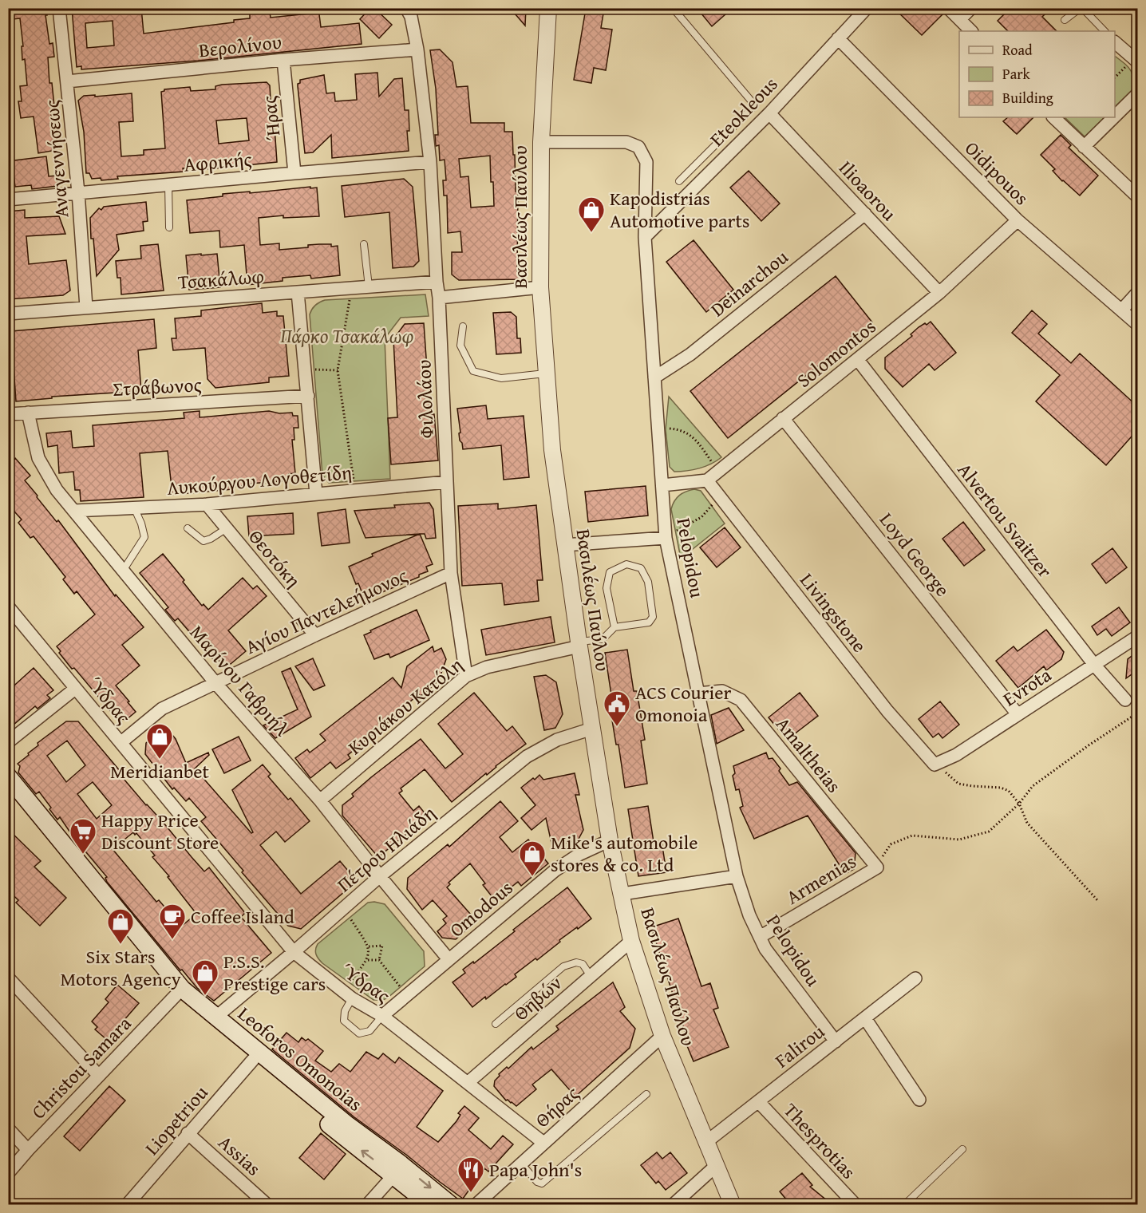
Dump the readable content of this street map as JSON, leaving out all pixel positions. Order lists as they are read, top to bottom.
{
  "streets": {
    "main road": ["Leoforos Omonoias"],
    "street": [
      "Βερολίνου",
      "Eteokleous",
      "Ήρας",
      "Αναγεννήσεως",
      "Αφρικής",
      "Oidipouos",
      "Ilioaorou",
      "Βασιλέως Παύλου",
      "Τσακάλωφ",
      "Deinarchou",
      "Solomontos",
      "Στράβωνος",
      "Φιλολάου",
      "Λυκούργου Λογοθετίδη",
      "Alvertou Svaitzer",
      "Loyd George",
      "Pelopidou",
      "Θεοτόκη",
      "Αγίου Παντελεήμονος",
      "Livingstone",
      "Μαρίνου Γαβριήλ",
      "Evrota",
      "Ύδρας",
      "Κυριάκου Κατόλη",
      "Amaltheias",
      "Πέτρου Ηλιάδη",
      "Armenias",
      "Omodous",
      "Θηβών",
      "Falirou",
      "Christou Samara",
      "Θήρας",
      "Liopetriou",
      "Thesprotias",
      "Assias"
    ]
  },
  "crossings": [
    ["Βερολίνου", "Ήρας"],
    ["Βερολίνου", "Αναγεννήσεως"],
    ["Βερολίνου", "Φιλολάου"],
    ["Eteokleous", "Oidipouos"],
    ["Eteokleous", "Ilioaorou"],
    ["Eteokleous", "Pelopidou"],
    ["Ήρας", "Αφρικής"],
    ["Αναγεννήσεως", "Αφρικής"],
    ["Αναγεννήσεως", "Τσακάλωφ"],
    ["Αφρικής", "Φιλολάου"],
    ["Oidipouos", "Solomontos"],
    ["Ilioaorou", "Deinarchou"],
    ["Ilioaorou", "Solomontos"],
    ["Βασιλέως Παύλου", "Pelopidou"],
    ["Βασιλέως Παύλου", "Κυριάκου Κατόλη"],
    ["Βασιλέως Παύλου", "Πέτρου Ηλιάδη"],
    ["Βασιλέως Παύλου", "Omodous"],
    ["Βασιλέως Παύλου", "Θηβών"],
    ["Βασιλέως Παύλου", "Falirou"],
    ["Βασιλέως Παύλου", "Θήρας"],
    ["Τσακάλωφ", "Φιλολάου"],
    ["Deinarchou", "Pelopidou"],
    ["Solomontos", "Alvertou Svaitzer"],
    ["Solomontos", "Loyd George"],
    ["Solomontos", "Livingstone"],
    ["Στράβωνος", "Μαρίνου Γαβριήλ"],
    ["Φιλολάου", "Λυκούργου Λογοθετίδη"],
    ["Φιλολάου", "Αγίου Παντελεήμονος"],
    ["Φιλολάου", "Κυριάκου Κατόλη"],
    ["Λυκούργου Λογοθετίδη", "Θεοτόκη"],
    ["Λυκούργου Λογοθετίδη", "Μαρίνου Γαβριήλ"],
    ["Alvertou Svaitzer", "Evrota"],
    ["Loyd George", "Evrota"],
    ["Pelopidou", "Amaltheias"],
    ["Pelopidou", "Armenias"],
    ["Pelopidou", "Falirou"],
    ["Θεοτόκη", "Αγίου Παντελεήμονος"],
    ["Αγίου Παντελεήμονος", "Μαρίνου Γαβριήλ"],
    ["Αγίου Παντελεήμονος", "Ύδρας"],
    ["Livingstone", "Evrota"],
    ["Μαρίνου Γαβριήλ", "Κυριάκου Κατόλη"],
    ["Μαρίνου Γαβριήλ", "Πέτρου Ηλιάδη"],
    ["Μαρίνου Γαβριήλ", "Omodous"],
    ["Ύδρας", "Πέτρου Ηλιάδη"],
    ["Ύδρας", "Omodous"],
    ["Ύδρας", "Θηβών"],
    ["Ύδρας", "Θήρας"],
    ["Amaltheias", "Armenias"],
    ["Πέτρου Ηλιάδη", "Leoforos Omonoias"],
    ["Falirou", "Thesprotias"],
    ["Leoforos Omonoias", "Christou Samara"],
    ["Leoforos Omonoias", "Liopetriou"],
    ["Liopetriou", "Assias"]
  ],
  "parks": ["Πάρκο Τσακάλωφ"],
  "places": {
    "shop": [
      "Kapodistrias Automotive parts",
      "Meridianbet",
      "Mike's automobile stores & co. Ltd",
      "Six Stars Motors Agency",
      "P.S.S. Prestige cars"
    ],
    "public building": ["ACS Courier Omonoia"],
    "supermarket": ["Happy Price Discount Store"],
    "cafe": ["Coffee Island"],
    "restaurant": ["Papa John's"]
  },
  "legend": ["Road", "Park", "Building"]
}
